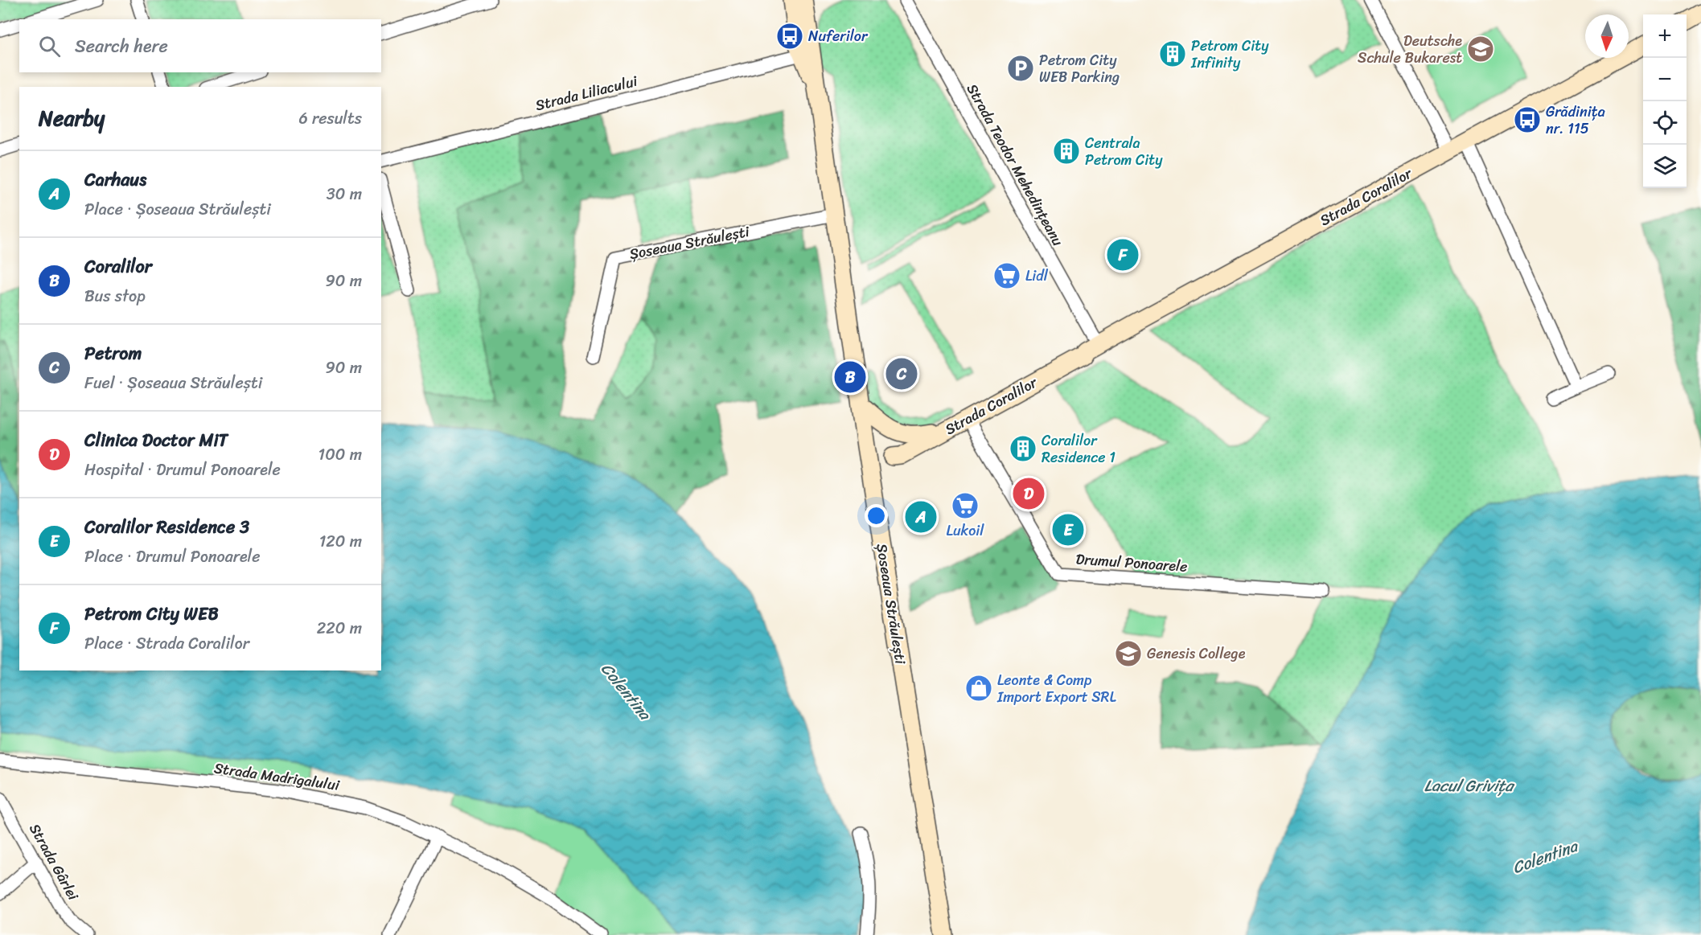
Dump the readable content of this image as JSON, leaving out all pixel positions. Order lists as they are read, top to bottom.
{
  "streets": {
    "street": [
      "Strada Liliacului",
      "Strada Teodor Mehedințeanu",
      "Strada Coralilor",
      "Șoseaua Străulești",
      "Drumul Ponoarele",
      "Strada Madrigalului",
      "Strada Gârlei"
    ]
  },
  "crossings": [
    ["Strada Liliacului", "Șoseaua Străulești"],
    ["Strada Teodor Mehedințeanu", "Strada Coralilor"],
    ["Strada Coralilor", "Șoseaua Străulești"],
    ["Strada Coralilor", "Drumul Ponoarele"]
  ],
  "water": ["Colentina", "Lacul Grivița"],
  "places": {
    "bus stop": ["Nuferilor", "Grădinița nr. 115"],
    "school or university": ["Deutsche Schule Bukarest", "Genesis College"],
    "building": ["Petrom City Infinity", "Centrala Petrom City", "Coralilor Residence 1"],
    "parking": ["Petrom City WEB Parking"],
    "supermarket": ["Lidl", "Lukoil"],
    "shop": ["Leonte & Comp Import Export SRL"]
  },
  "north": "bottom",
  "page": {
    "map_buttons": ["+", "−"],
    "search": "Search here",
    "heading": ["Nearby", "6 results"],
    "list": [
      {
        "mark": "A",
        "name": "Carhaus",
        "note": "Place · Șoseaua Străulești",
        "value": "30 m"
      },
      {
        "mark": "B",
        "name": "Coralilor",
        "note": "Bus stop",
        "value": "90 m"
      },
      {
        "mark": "C",
        "name": "Petrom",
        "note": "Fuel · Șoseaua Străulești",
        "value": "90 m"
      },
      {
        "mark": "D",
        "name": "Clinica Doctor MiT",
        "note": "Hospital · Drumul Ponoarele",
        "value": "100 m"
      },
      {
        "mark": "E",
        "name": "Coralilor Residence 3",
        "note": "Place · Drumul Ponoarele",
        "value": "120 m"
      },
      {
        "mark": "F",
        "name": "Petrom City WEB",
        "note": "Place · Strada Coralilor",
        "value": "220 m"
      }
    ],
    "pins": [
      "F",
      "C",
      "B",
      "D",
      "A",
      "E"
    ]
  }
}
